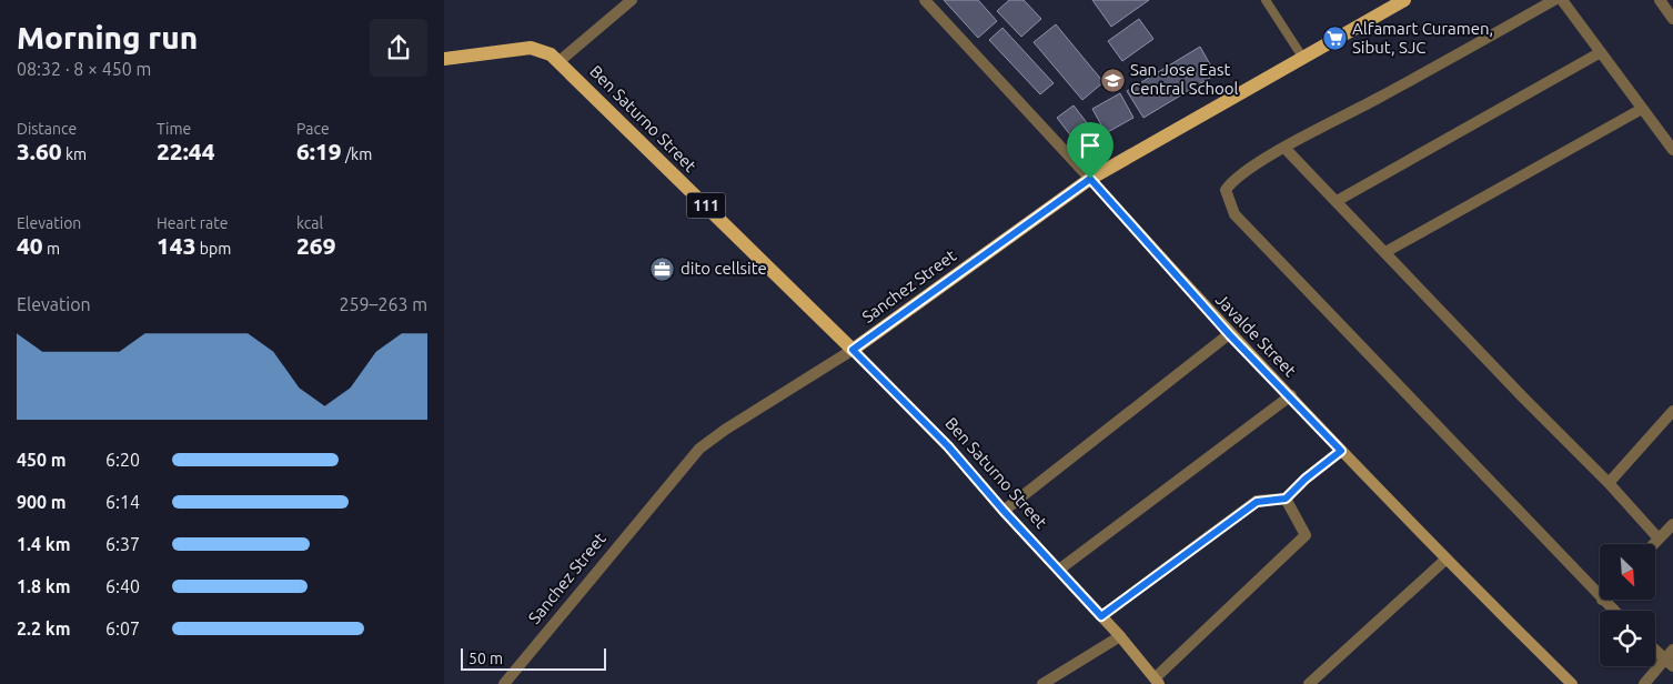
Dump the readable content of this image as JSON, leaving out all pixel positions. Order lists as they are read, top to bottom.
{
  "streets": {
    "main road": ["Ben Saturno Street", "111", "Sanchez Street"],
    "street": ["Javalde Street"]
  },
  "crossings": [
    ["Ben Saturno Street", "111"],
    ["Ben Saturno Street", "Sanchez Street"],
    ["Sanchez Street", "Javalde Street"]
  ],
  "places": {
    "supermarket": ["Alfamart Curamen, Sibut, SJC"],
    "school or university": ["San Jose East Central School"],
    "office": ["dito cellsite"]
  },
  "scale_bar": "50 m",
  "north": "bottom right",
  "page": {
    "heading": ["Morning run", "08:32 · 8 × 450 m"],
    "stats": [
      ["Distance", "3.60 km"],
      ["Time", "22:44"],
      ["Pace", "6:19 /km"],
      ["Elevation", "40 m"],
      ["Heart rate", "143 bpm"],
      ["kcal", "269"]
    ],
    "chart": ["Elevation", "259–263 m"],
    "list": [
      {
        "name": "450 m",
        "note": "6:20"
      },
      {
        "name": "900 m",
        "note": "6:14"
      },
      {
        "name": "1.4 km",
        "note": "6:37"
      },
      {
        "name": "1.8 km",
        "note": "6:40"
      },
      {
        "name": "2.2 km",
        "note": "6:07"
      }
    ],
    "scale": "50 m"
  }
}
